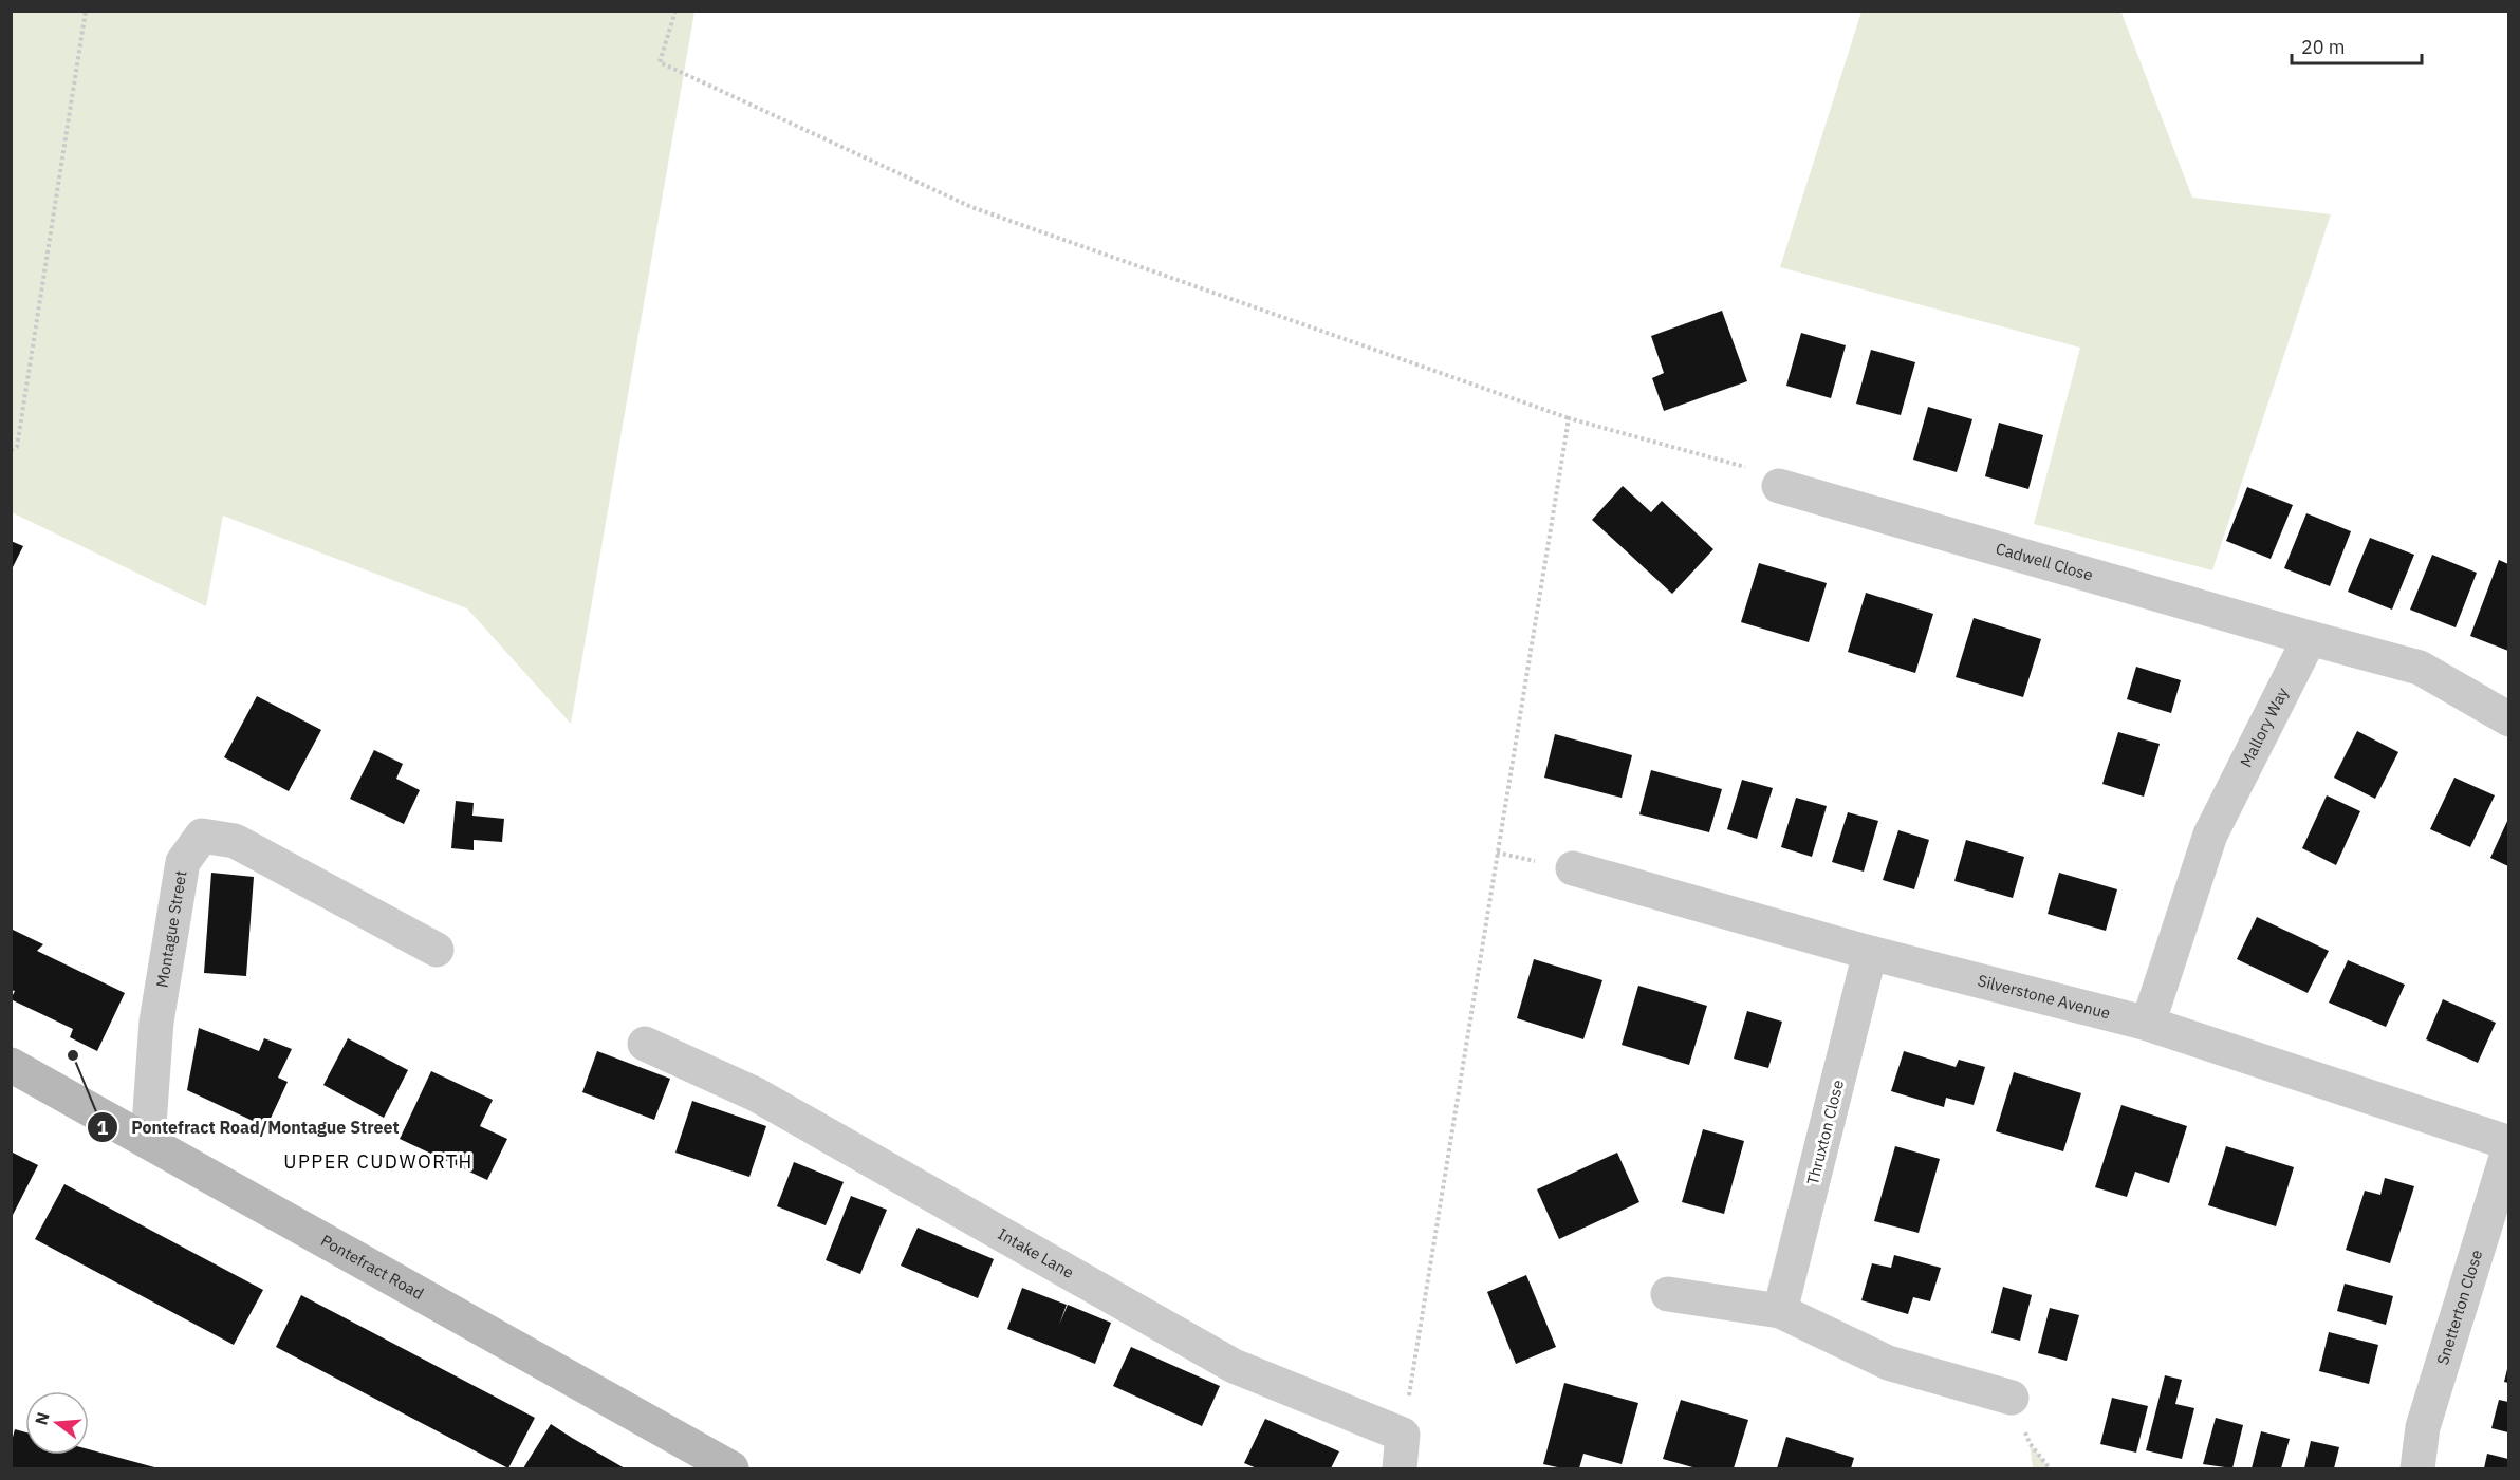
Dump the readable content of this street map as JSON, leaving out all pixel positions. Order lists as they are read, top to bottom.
{
  "streets": {
    "street": [
      "Cadwell Close",
      "Mallory Way",
      "Montague Street",
      "Silverstone Avenue",
      "Thruxton Close",
      "Intake Lane",
      "Pontefract Road",
      "Snetterton Close"
    ]
  },
  "crossings": [
    ["Cadwell Close", "Mallory Way"],
    ["Mallory Way", "Silverstone Avenue"],
    ["Montague Street", "Pontefract Road"],
    ["Silverstone Avenue", "Thruxton Close"],
    ["Silverstone Avenue", "Snetterton Close"]
  ],
  "districts": ["UPPER CUDWORTH"],
  "places": ["Pontefract Road/Montague Street"],
  "scale_bar": "20 m",
  "north": "left"
}
